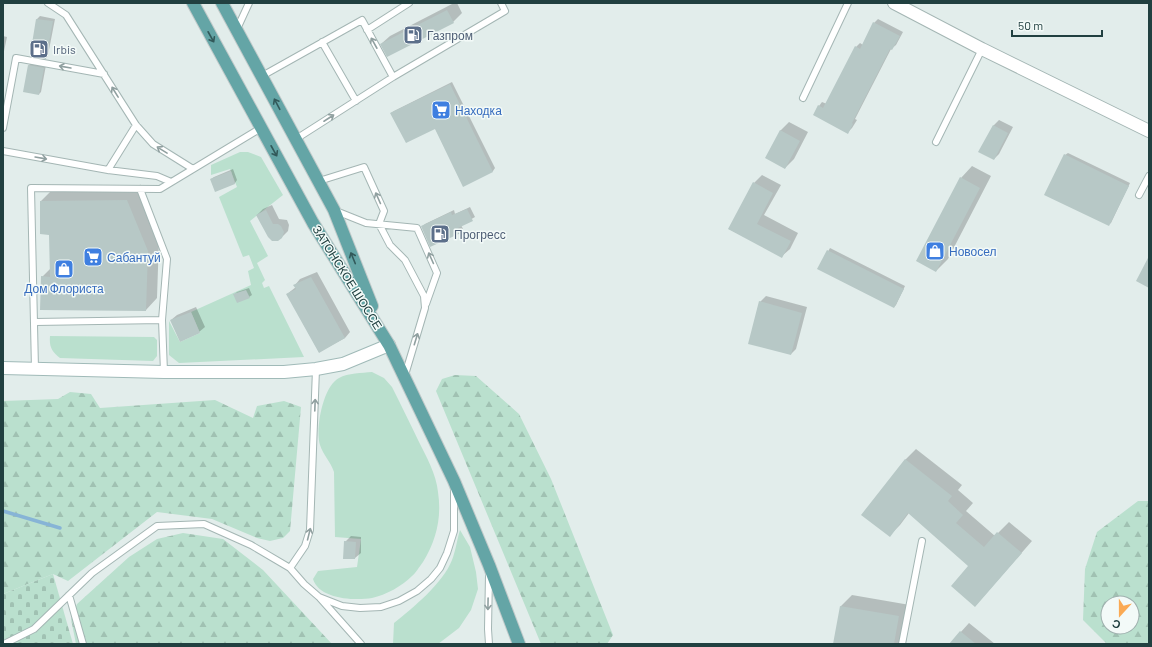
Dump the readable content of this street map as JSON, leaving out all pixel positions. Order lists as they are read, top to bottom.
{
  "streets": {
    "main road": ["ЗАТОНСКОЕ ШОССЕ"]
  },
  "places": {
    "fuel station": ["Газпром", "Irbis", "Прогресс"],
    "supermarket": ["Находка", "Сабантуй"],
    "shop": ["Новосел", "Дом Флориста"]
  },
  "scale_bar": "50 m",
  "north": "bottom"
}
